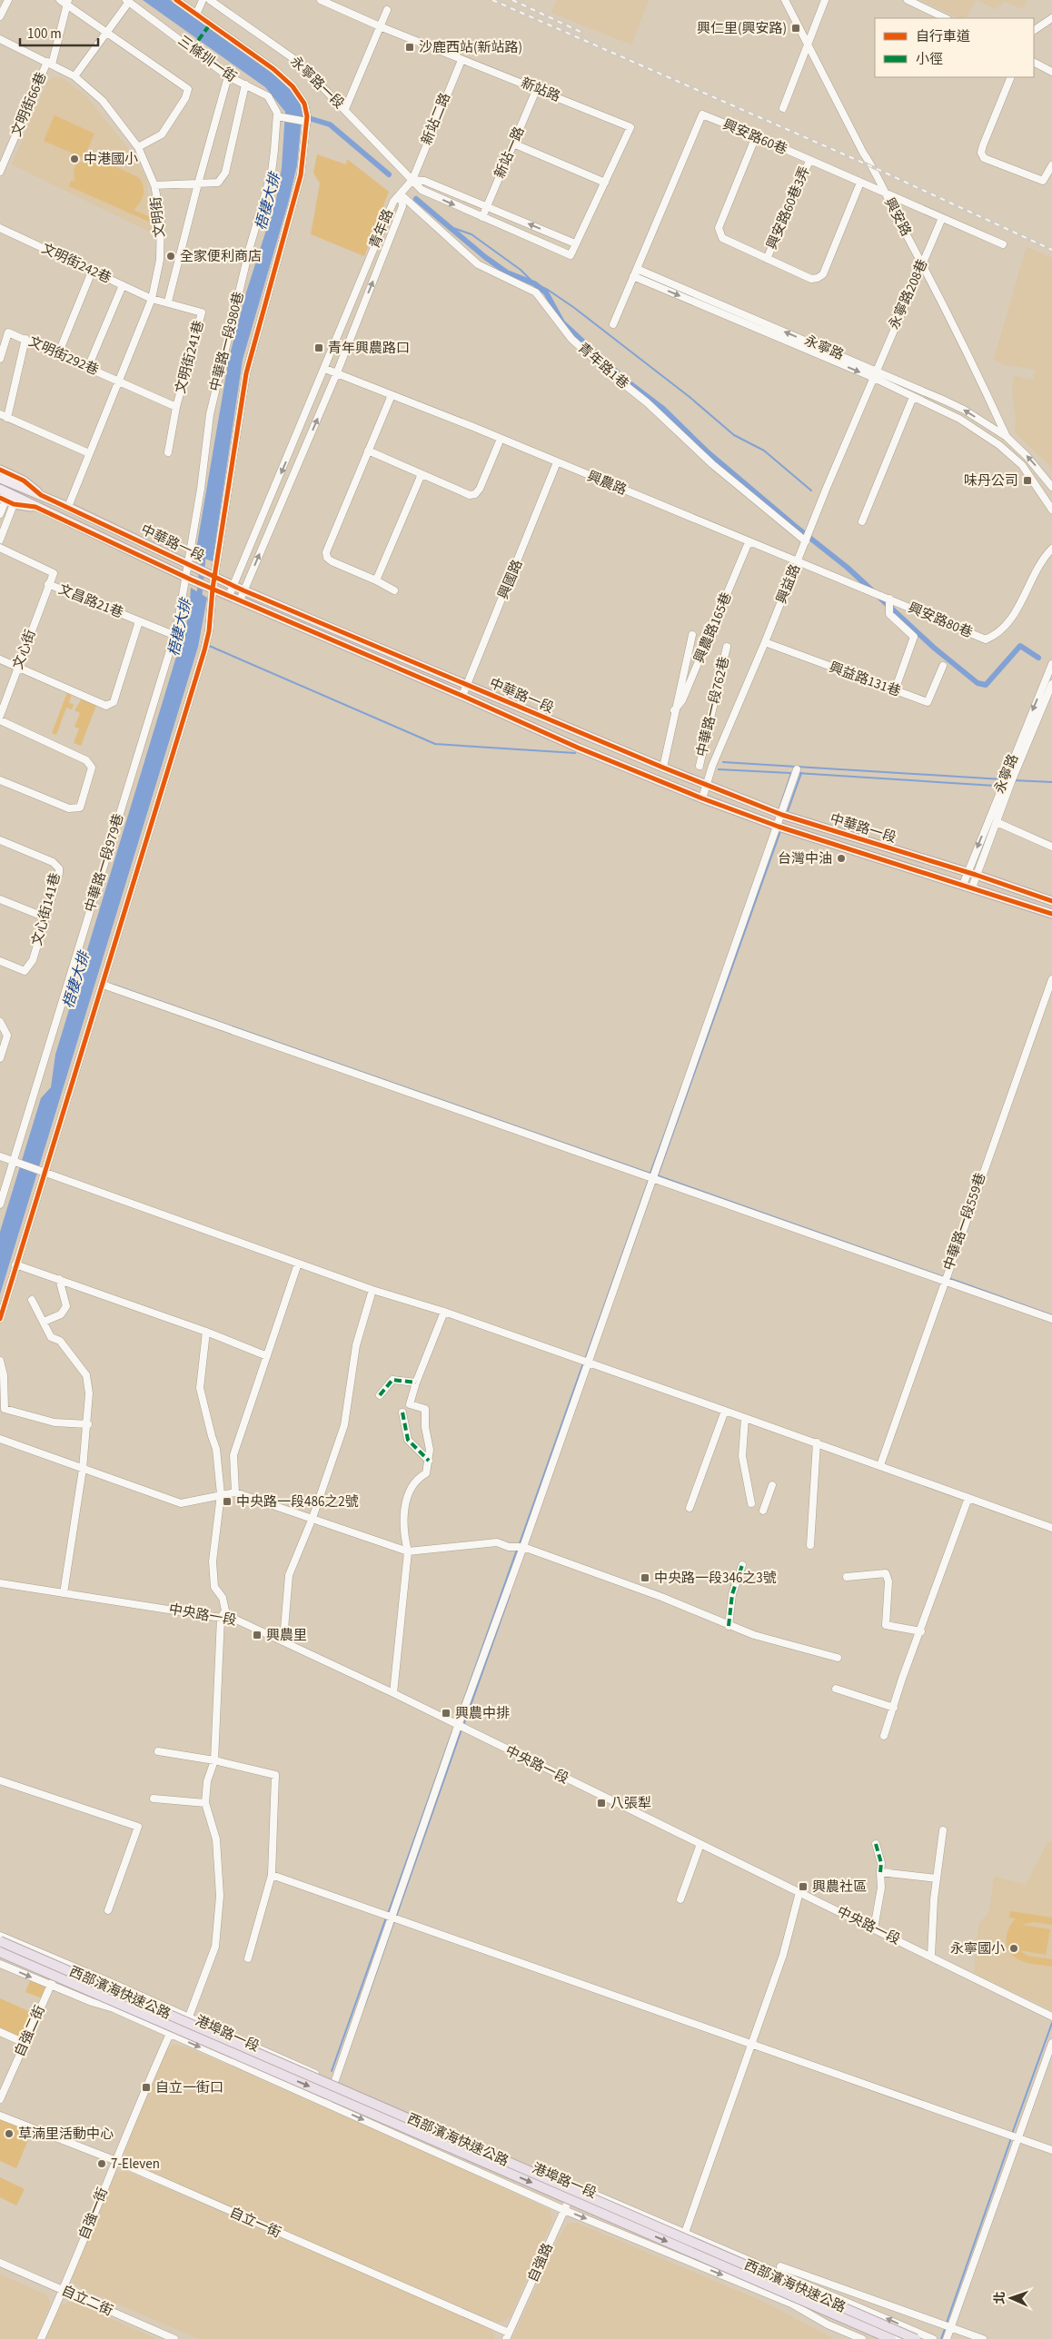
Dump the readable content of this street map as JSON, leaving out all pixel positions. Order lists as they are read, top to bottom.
{
  "streets": {
    "highway": ["西部濱海快速公路"],
    "main road": ["中華路一段"],
    "street": [
      "三條圳一街",
      "永寧路一段",
      "新站路",
      "文明街66巷",
      "新站二路",
      "興安路60巷",
      "新站一路",
      "興安路60巷3弄",
      "文明街",
      "興安路",
      "青年路",
      "文明街242巷",
      "永寧路208巷",
      "中華路一段980巷",
      "永寧路",
      "文明街292巷",
      "文明街241巷",
      "青年路1巷",
      "興農路",
      "興國路",
      "興益路",
      "文昌路21巷",
      "興安路80巷",
      "興農路165巷",
      "文心街",
      "興益路131巷",
      "中華路一段762巷",
      "中華路一段979巷",
      "文心街141巷",
      "中華路一段559巷",
      "中央路一段",
      "自強二街",
      "港埠路一段",
      "自強一街",
      "自立一街",
      "自強路",
      "自立二街"
    ]
  },
  "crossings": [
    ["三條圳一街", "中華路一段980巷"],
    ["永寧路一段", "新站路"],
    ["永寧路一段", "新站二路"],
    ["永寧路一段", "新站一路"],
    ["新站路", "新站二路"],
    ["新站路", "新站一路"],
    ["文明街66巷", "文明街"],
    ["新站二路", "青年路"],
    ["新站二路", "青年路1巷"],
    ["興安路60巷", "興安路60巷3弄"],
    ["興安路60巷", "興安路"],
    ["興安路60巷", "永寧路208巷"],
    ["興安路60巷", "永寧路"],
    ["文明街", "文明街242巷"],
    ["文明街", "文明街292巷"],
    ["文明街", "文明街241巷"],
    ["文明街", "中華路一段"],
    ["興安路", "永寧路208巷"],
    ["興安路", "永寧路"],
    ["青年路", "青年路1巷"],
    ["青年路", "興農路"],
    ["青年路", "中華路一段"],
    ["文明街242巷", "文明街241巷"],
    ["永寧路208巷", "永寧路"],
    ["永寧路208巷", "興益路"],
    ["中華路一段980巷", "中華路一段"],
    ["中華路一段980巷", "中華路一段979巷"],
    ["永寧路", "中華路一段"],
    ["永寧路", "興益路"],
    ["文明街292巷", "文明街241巷"],
    ["青年路1巷", "興益路"],
    ["興農路", "興國路"],
    ["興農路", "興益路"],
    ["興農路", "興安路80巷"],
    ["興農路", "興農路165巷"],
    ["中華路一段", "興國路"],
    ["中華路一段", "興益路"],
    ["中華路一段", "中華路一段979巷"],
    ["興益路", "興益路131巷"],
    ["文昌路21巷", "文心街"],
    ["文昌路21巷", "中華路一段979巷"],
    ["自強二街", "港埠路一段"],
    ["港埠路一段", "自強一街"],
    ["港埠路一段", "自強路"],
    ["自強一街", "自立一街"],
    ["自強一街", "自立二街"],
    ["自立一街", "自強路"]
  ],
  "water": ["梧棲大排"],
  "places": {
    "transit": [
      "興仁里(興安路)",
      "沙鹿西站(新站路)",
      "青年興農路口",
      "味丹公司",
      "中央路一段486之2號",
      "中央路一段346之3號",
      "興農里",
      "興農中排",
      "八張犁",
      "興農社區",
      "自立一街口"
    ],
    "other": [
      "中港國小",
      "全家便利商店",
      "台灣中油",
      "永寧國小",
      "草湳里活動中心",
      "7-Eleven"
    ]
  },
  "legend": ["自行車道", "小徑"],
  "scale_bar": "100 m",
  "north": "left"
}
